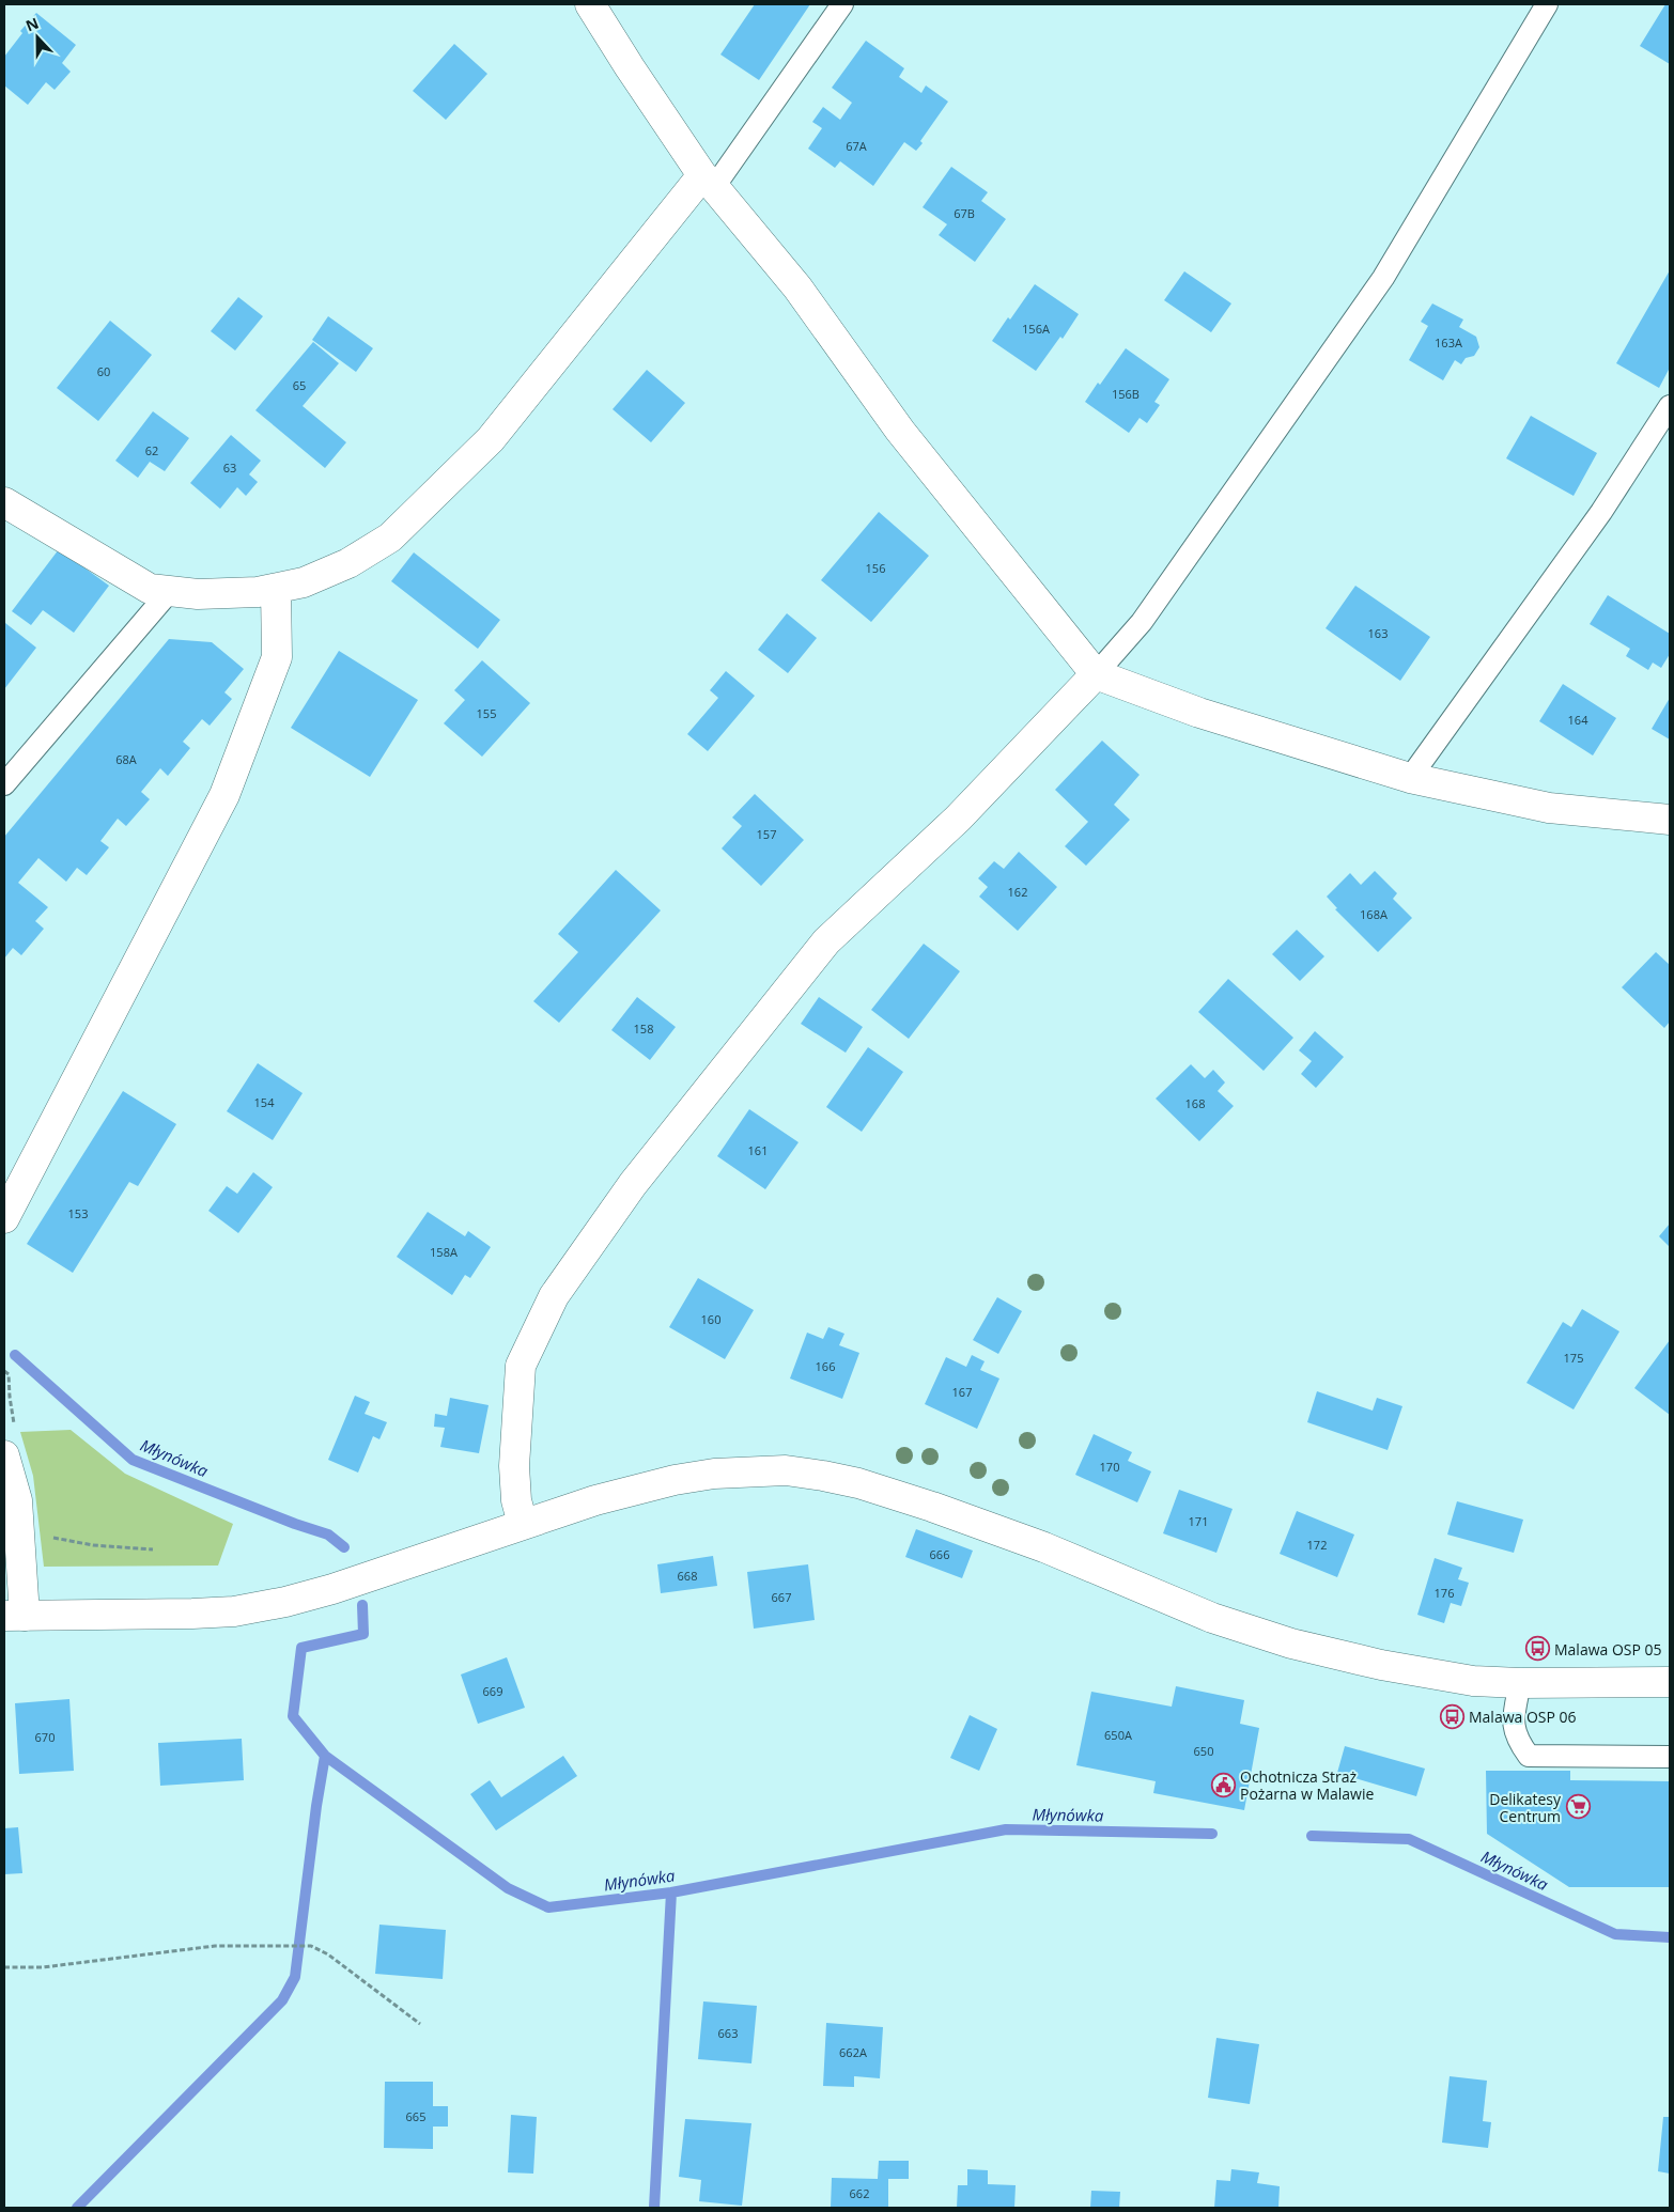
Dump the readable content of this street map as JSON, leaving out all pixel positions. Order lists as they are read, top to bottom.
{
  "water": ["Młynówka"],
  "places": {
    "bus stop": ["Malawa OSP 05", "Malawa OSP 06"],
    "public building": ["Ochotnicza Straż Pożarna w Malawie"],
    "supermarket": ["Delikatesy Centrum"]
  },
  "house_numbers": [
    "67A",
    "67B",
    "156A",
    "163A",
    "60",
    "65",
    "156B",
    "62",
    "63",
    "156",
    "163",
    "155",
    "164",
    "68A",
    "157",
    "162",
    "168A",
    "158",
    "154",
    "168",
    "161",
    "153",
    "158A",
    "160",
    "175",
    "166",
    "167",
    "170",
    "171",
    "172",
    "666",
    "668",
    "176",
    "667",
    "669",
    "650A",
    "670",
    "650",
    "663",
    "662A",
    "665",
    "662"
  ],
  "north": "top"
}
